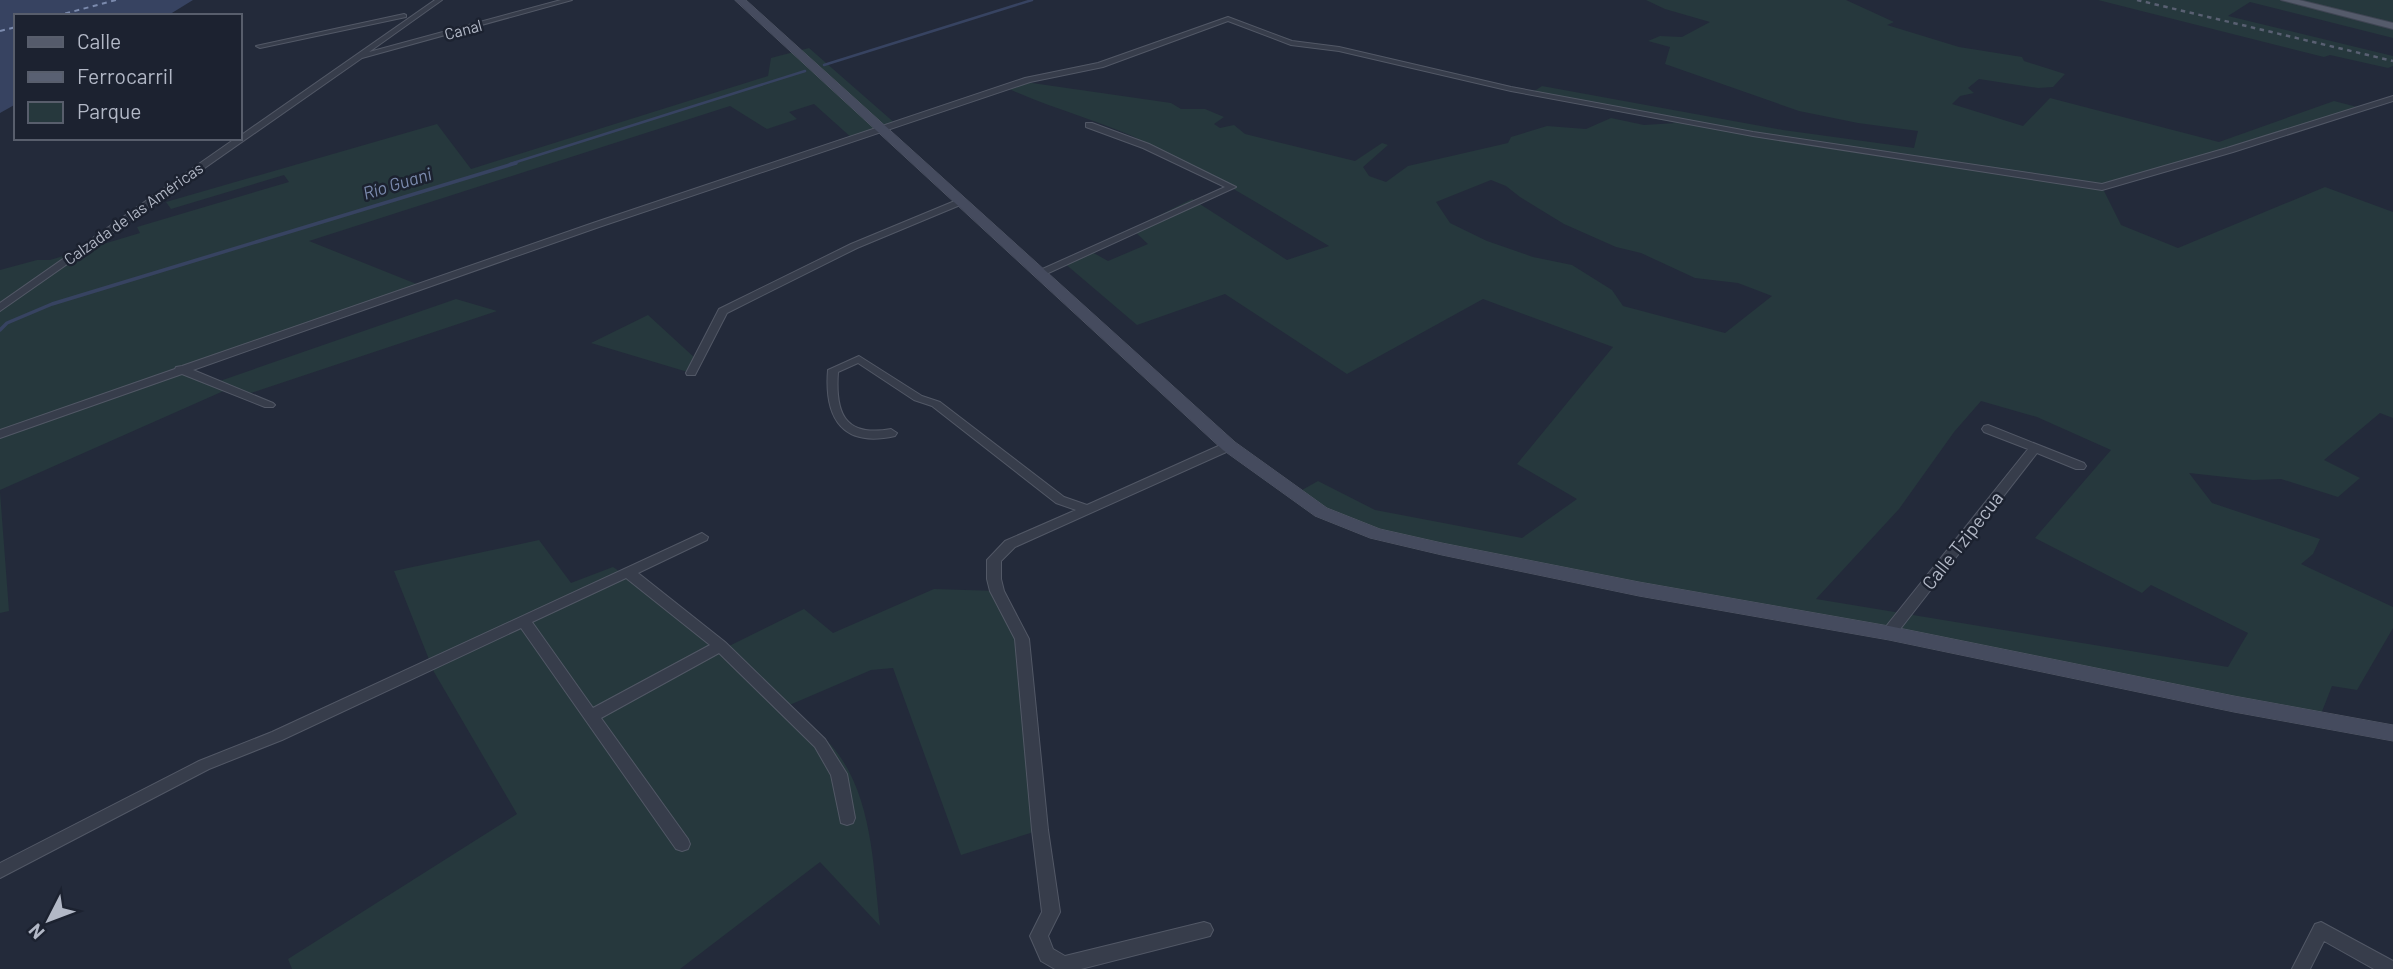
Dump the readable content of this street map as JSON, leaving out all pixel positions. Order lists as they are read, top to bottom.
{
  "streets": {
    "street": ["Canal", "Calzada de las Américas", "Calle Tzipecua"]
  },
  "crossings": [
    ["Canal", "Calzada de las Américas"]
  ],
  "water": ["Río Guani"],
  "legend": ["Calle", "Ferrocarril", "Parque"],
  "north": "bottom left"
}
